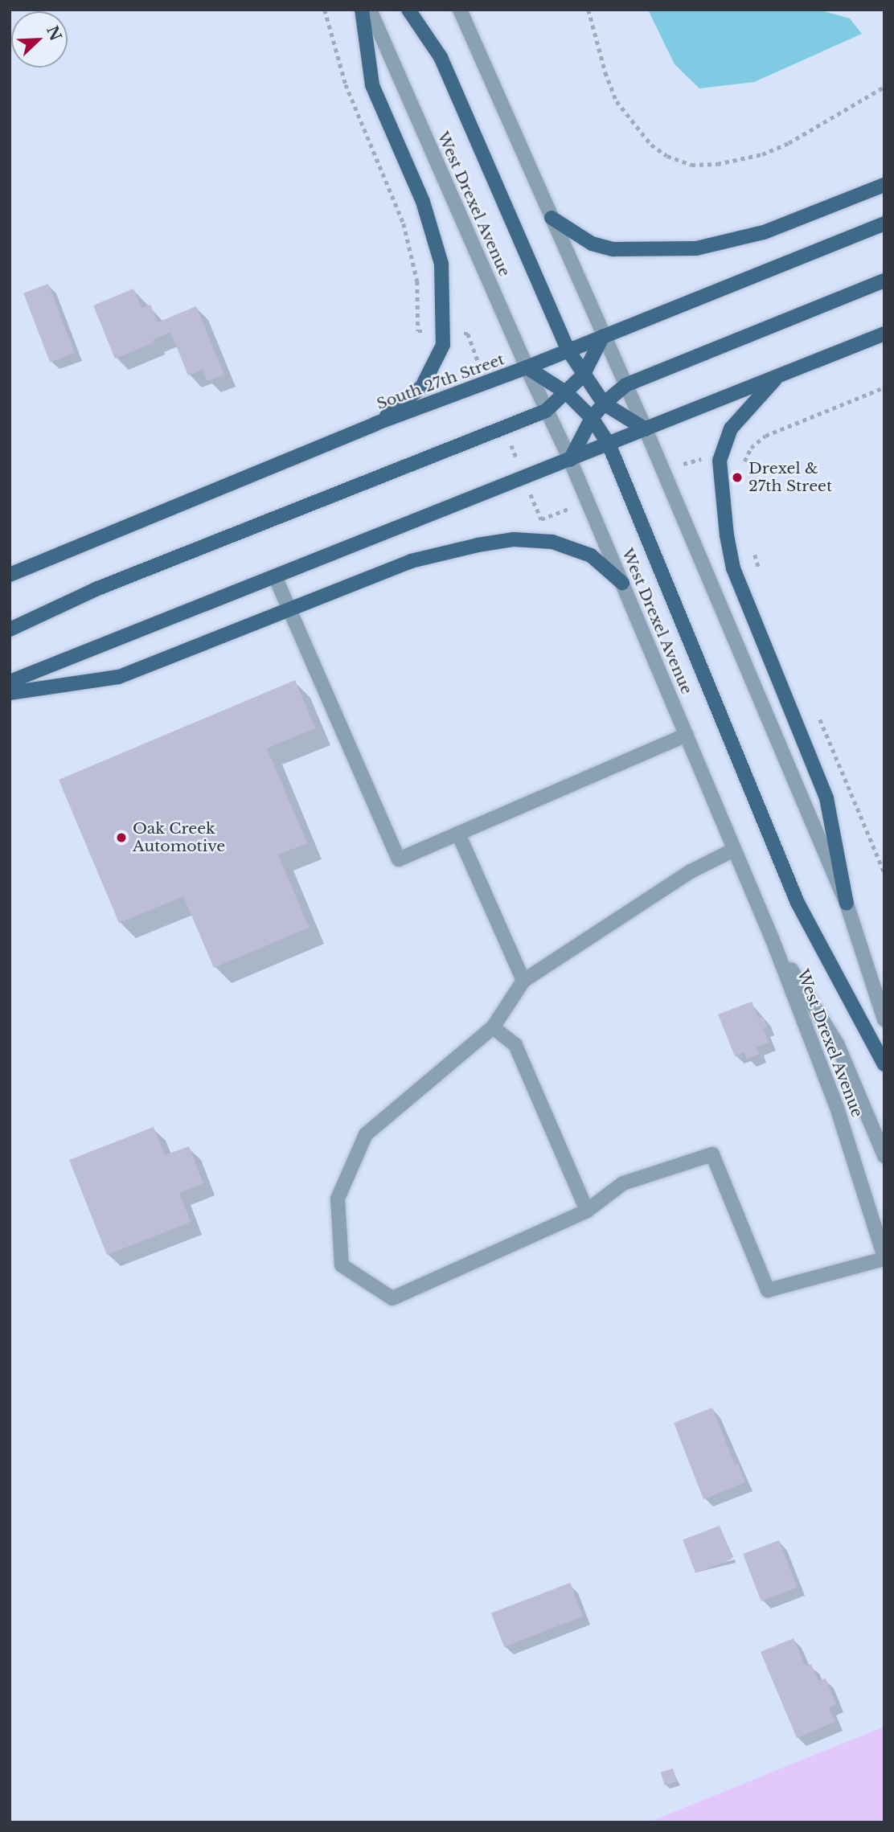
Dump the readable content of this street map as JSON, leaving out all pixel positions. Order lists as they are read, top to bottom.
{
  "streets": {
    "main road": ["South 27th Street"],
    "street": ["West Drexel Avenue"]
  },
  "crossings": [
    ["West Drexel Avenue", "South 27th Street"]
  ],
  "places": ["Drexel & 27th Street", "Oak Creek Automotive"],
  "north": "top right"
}
